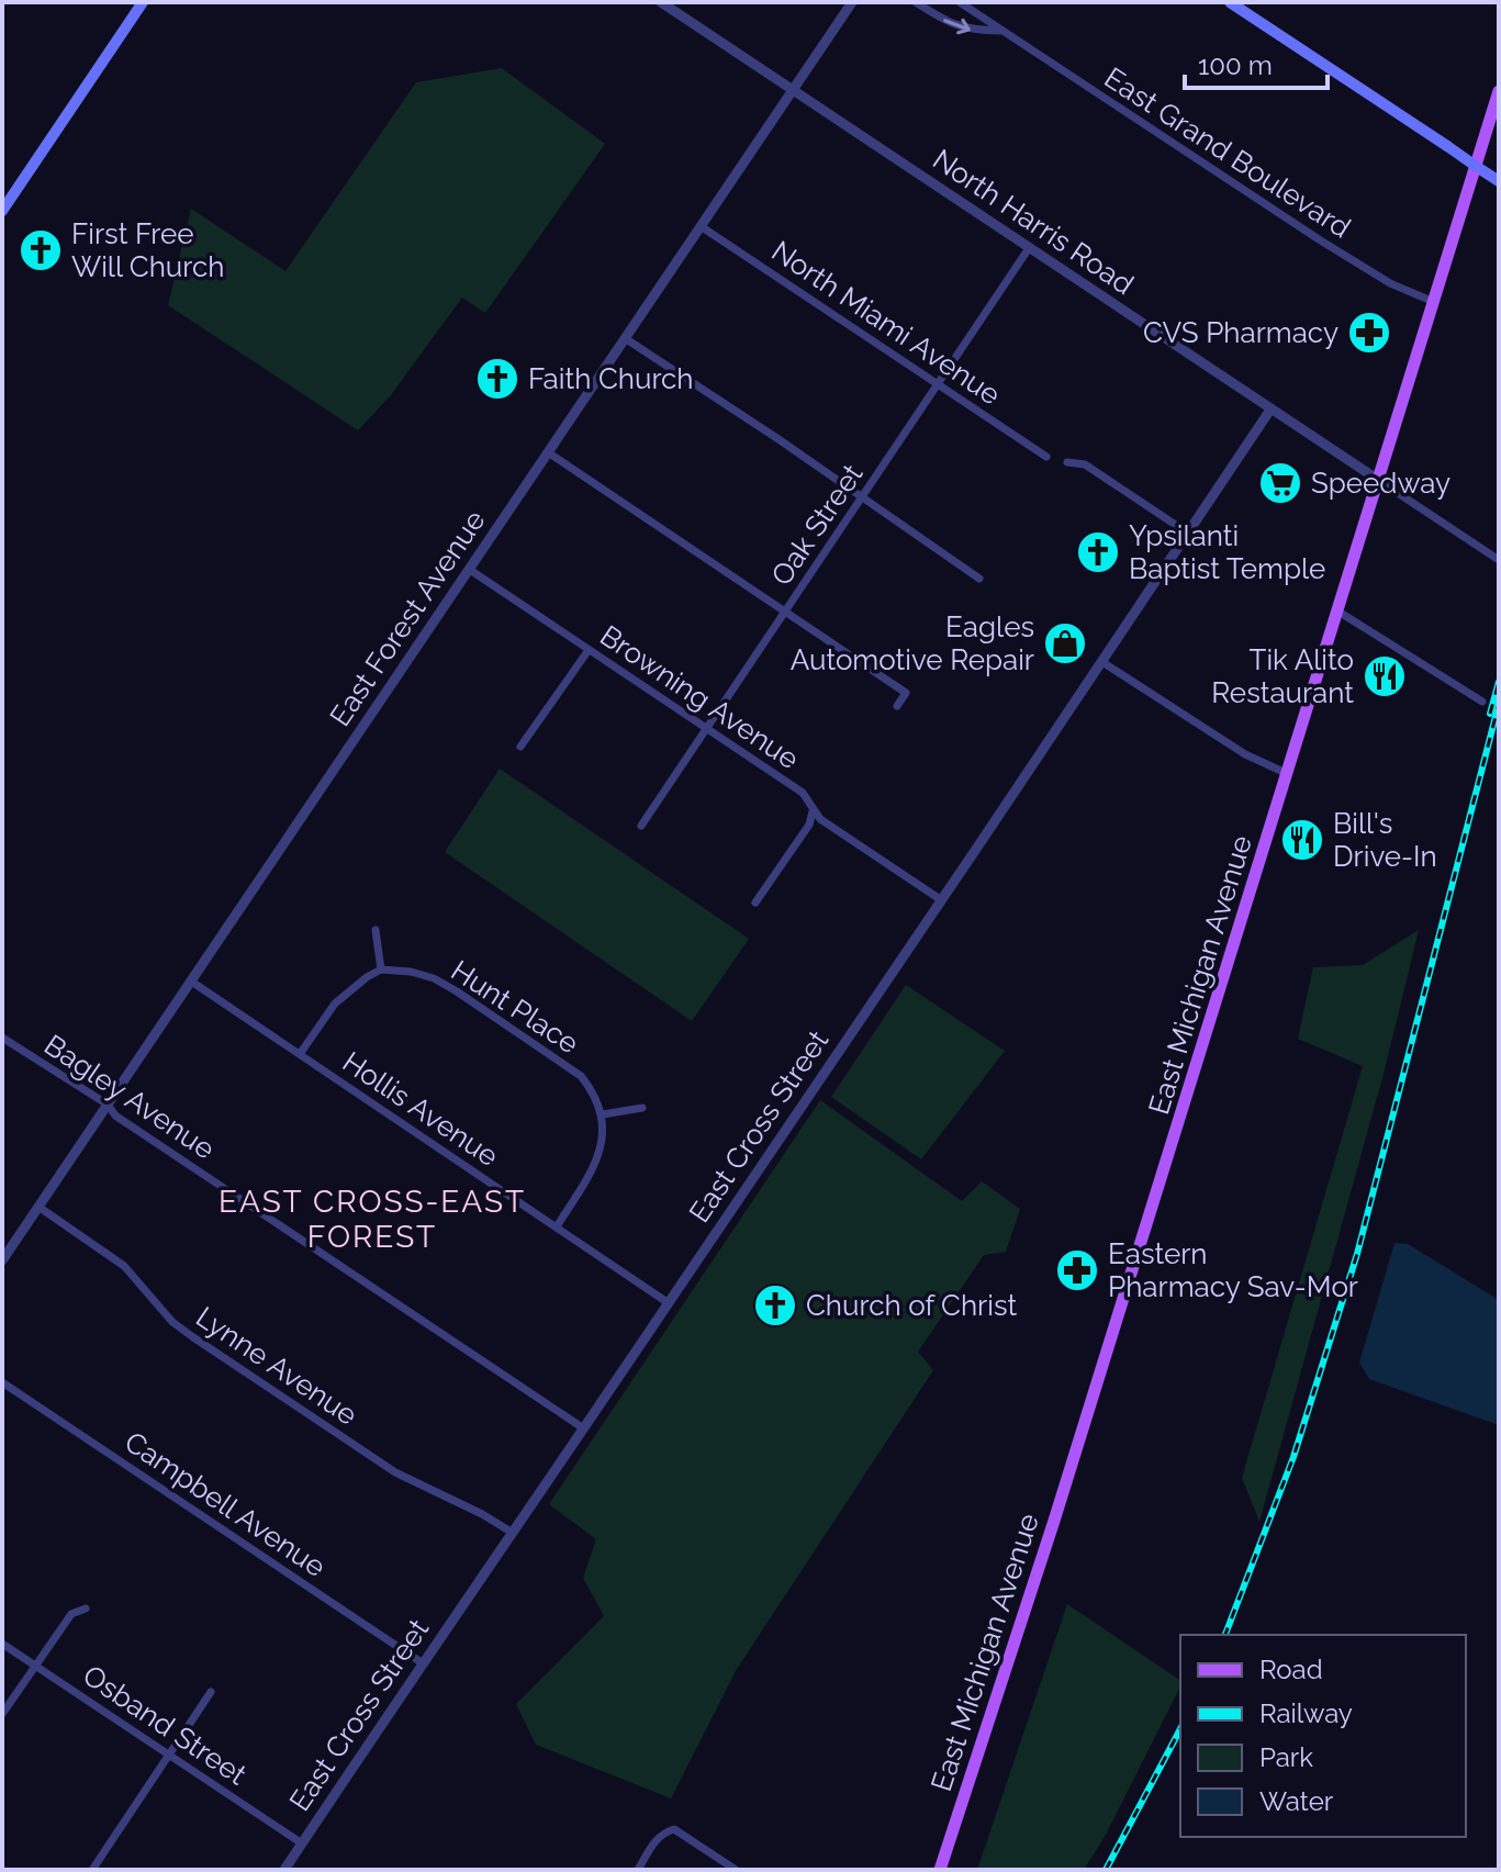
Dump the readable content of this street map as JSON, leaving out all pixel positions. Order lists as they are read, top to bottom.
{
  "streets": {
    "main road": ["East Michigan Avenue"],
    "street": [
      "East Grand Boulevard",
      "North Harris Road",
      "North Miami Avenue",
      "Oak Street",
      "East Forest Avenue",
      "Browning Avenue",
      "Hunt Place",
      "Bagley Avenue",
      "Hollis Avenue",
      "East Cross Street",
      "Lynne Avenue",
      "Campbell Avenue",
      "Osband Street"
    ]
  },
  "crossings": [
    ["East Grand Boulevard", "East Michigan Avenue"],
    ["North Harris Road", "Oak Street"],
    ["North Harris Road", "East Forest Avenue"],
    ["North Harris Road", "East Michigan Avenue"],
    ["North Harris Road", "East Cross Street"],
    ["North Miami Avenue", "Oak Street"],
    ["North Miami Avenue", "East Forest Avenue"],
    ["Oak Street", "Browning Avenue"],
    ["East Forest Avenue", "Browning Avenue"],
    ["East Forest Avenue", "Bagley Avenue"],
    ["East Forest Avenue", "Hollis Avenue"],
    ["East Forest Avenue", "Lynne Avenue"],
    ["Browning Avenue", "East Cross Street"],
    ["Bagley Avenue", "East Cross Street"],
    ["Hollis Avenue", "East Cross Street"],
    ["East Cross Street", "Lynne Avenue"],
    ["East Cross Street", "Campbell Avenue"],
    ["East Cross Street", "Osband Street"]
  ],
  "districts": ["EAST CROSS-EAST FOREST"],
  "places": {
    "church": [
      "First Free Will Church",
      "Faith Church",
      "Ypsilanti Baptist Temple",
      "Church of Christ"
    ],
    "pharmacy": ["CVS Pharmacy", "Eastern Pharmacy Sav-Mor"],
    "supermarket": ["Speedway"],
    "shop": ["Eagles Automotive Repair"],
    "restaurant": ["Tik Alito Restaurant", "Bill's Drive-In"]
  },
  "legend": [
    "Road",
    "Railway",
    "Park",
    "Water"
  ],
  "scale_bar": "100 m"
}
